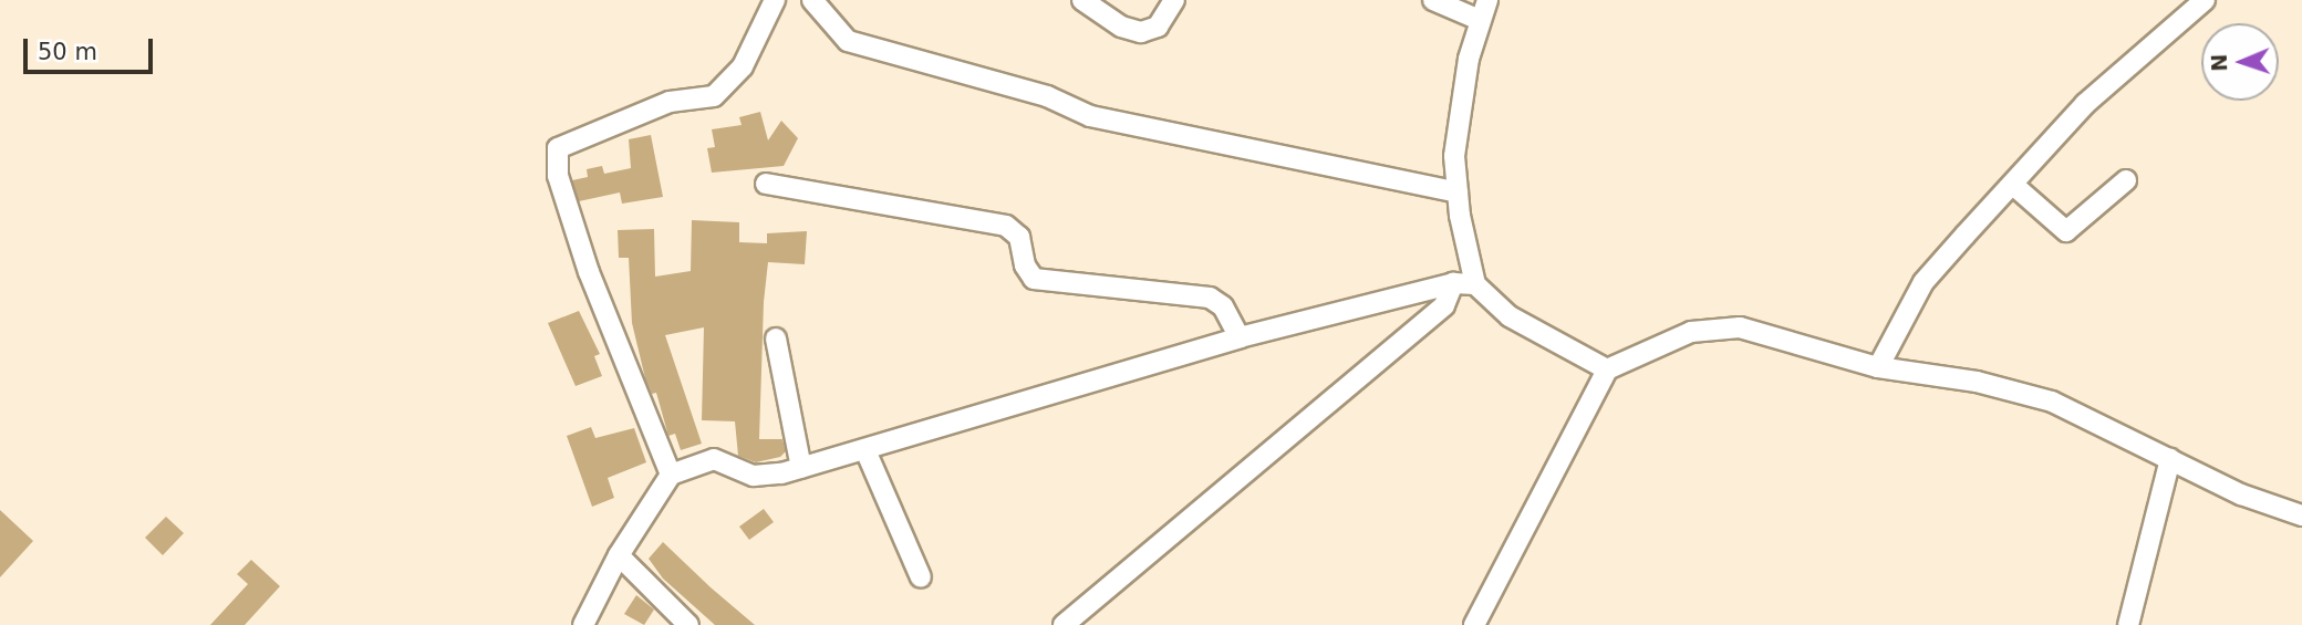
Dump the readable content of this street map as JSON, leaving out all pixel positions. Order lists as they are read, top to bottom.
{
  "scale_bar": "50 m",
  "north": "left"
}
